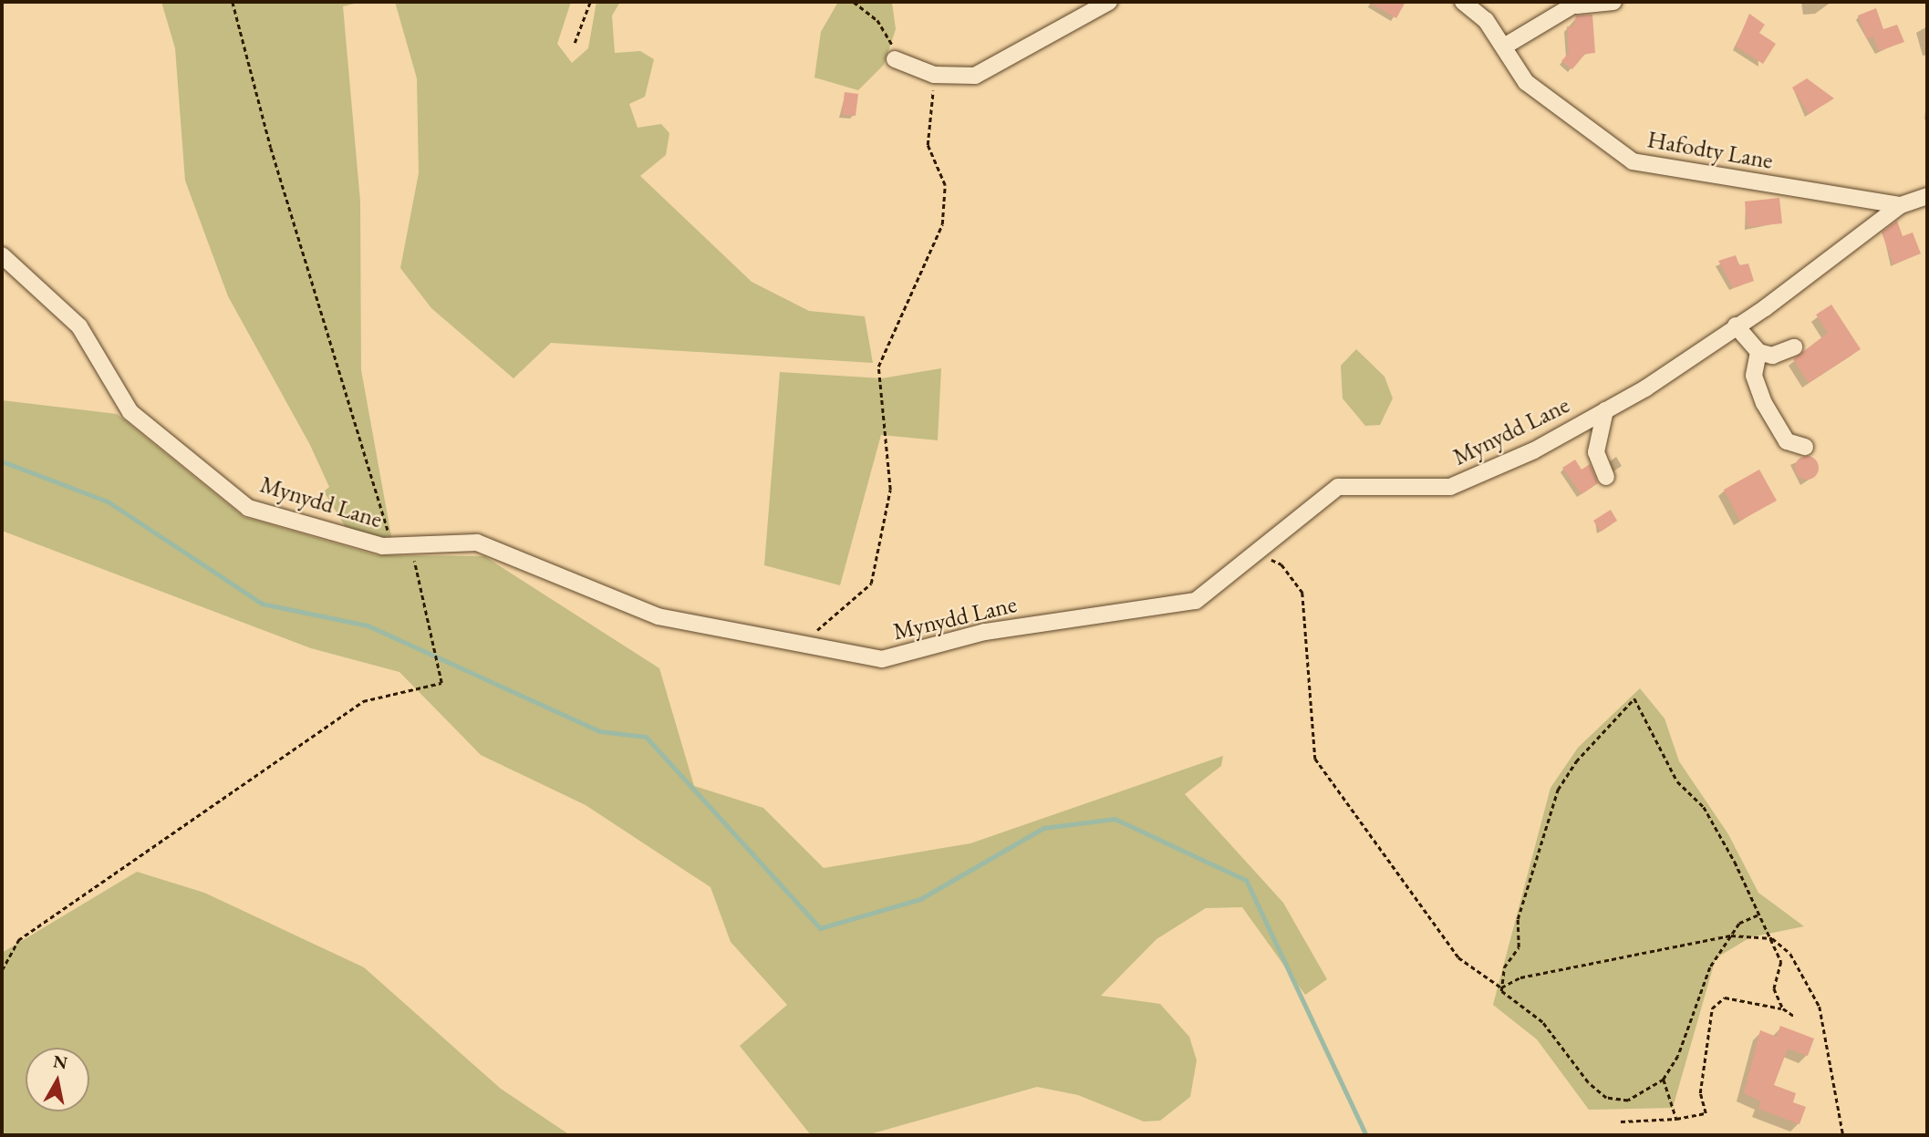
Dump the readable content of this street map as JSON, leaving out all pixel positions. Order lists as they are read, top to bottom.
{
  "streets": {
    "street": ["Hafodty Lane", "Mynydd Lane"]
  },
  "crossings": [
    ["Hafodty Lane", "Mynydd Lane"]
  ],
  "north": "top"
}
